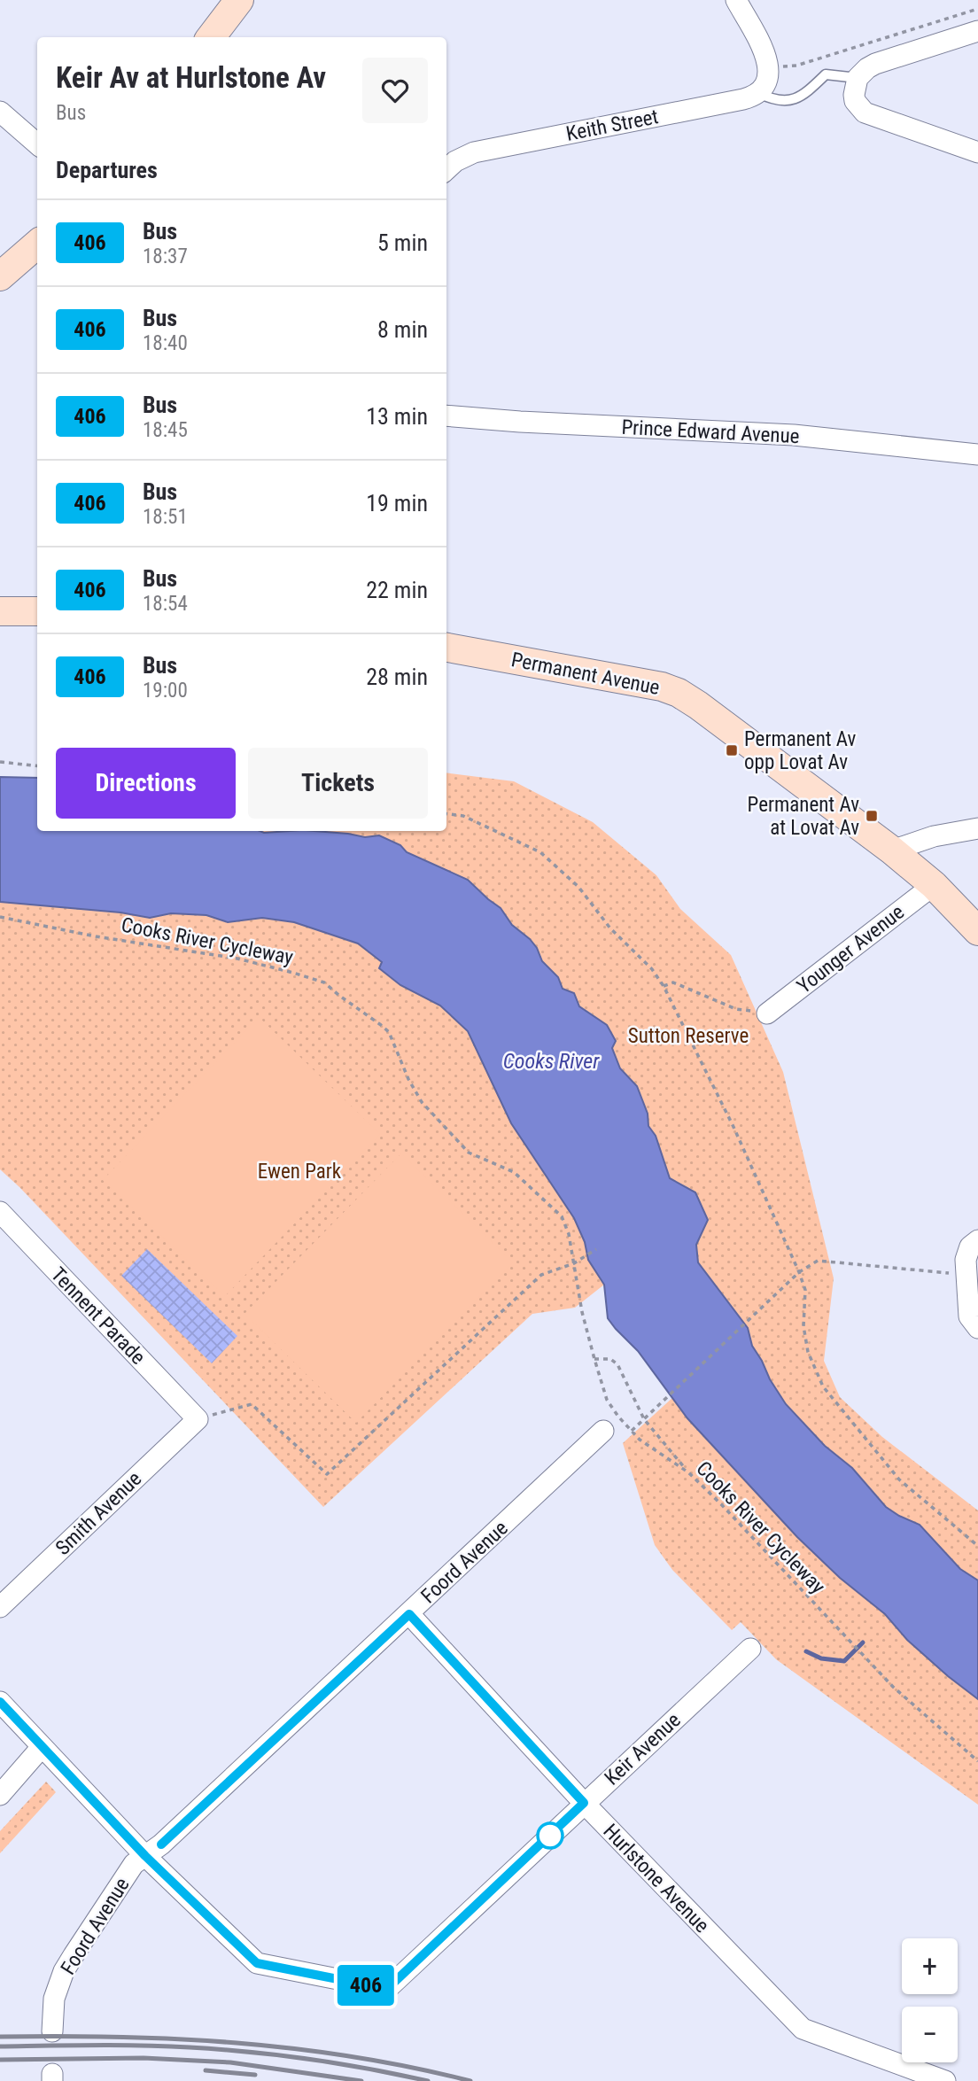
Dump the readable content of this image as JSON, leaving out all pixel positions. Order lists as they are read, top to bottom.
{
  "streets": {
    "main road": ["Permanent Avenue"],
    "street": [
      "Keith Street",
      "Prince Edward Avenue",
      "Younger Avenue",
      "Tennent Parade",
      "Smith Avenue",
      "Foord Avenue",
      "Keir Avenue",
      "Hurlstone Avenue"
    ],
    "path": ["Cooks River Cycleway"]
  },
  "crossings": [
    ["Permanent Avenue", "Younger Avenue"],
    ["Tennent Parade", "Smith Avenue"],
    ["Foord Avenue", "Keir Avenue"],
    ["Foord Avenue", "Hurlstone Avenue"],
    ["Keir Avenue", "Hurlstone Avenue"]
  ],
  "water": ["Cooks River"],
  "parks": ["Sutton Reserve", "Ewen Park"],
  "places": {
    "transit": ["Permanent Av opp Lovat Av", "Permanent Av at Lovat Av"]
  },
  "lines": ["bus line 406"],
  "page": {
    "on_map": "406",
    "heading": [
      ["Keir Av at Hurlstone Av", "Bus"],
      "Departures"
    ],
    "list": [
      {
        "mark": "406",
        "name": "Bus",
        "note": "18:37",
        "value": "5 min"
      },
      {
        "mark": "406",
        "name": "Bus",
        "note": "18:40",
        "value": "8 min"
      },
      {
        "mark": "406",
        "name": "Bus",
        "note": "18:45",
        "value": "13 min"
      },
      {
        "mark": "406",
        "name": "Bus",
        "note": "18:51",
        "value": "19 min"
      },
      {
        "mark": "406",
        "name": "Bus",
        "note": "18:54",
        "value": "22 min"
      },
      {
        "mark": "406",
        "name": "Bus",
        "note": "19:00",
        "value": "28 min"
      }
    ],
    "buttons": ["Directions", "Tickets"],
    "map_buttons": ["+", "−"]
  }
}
